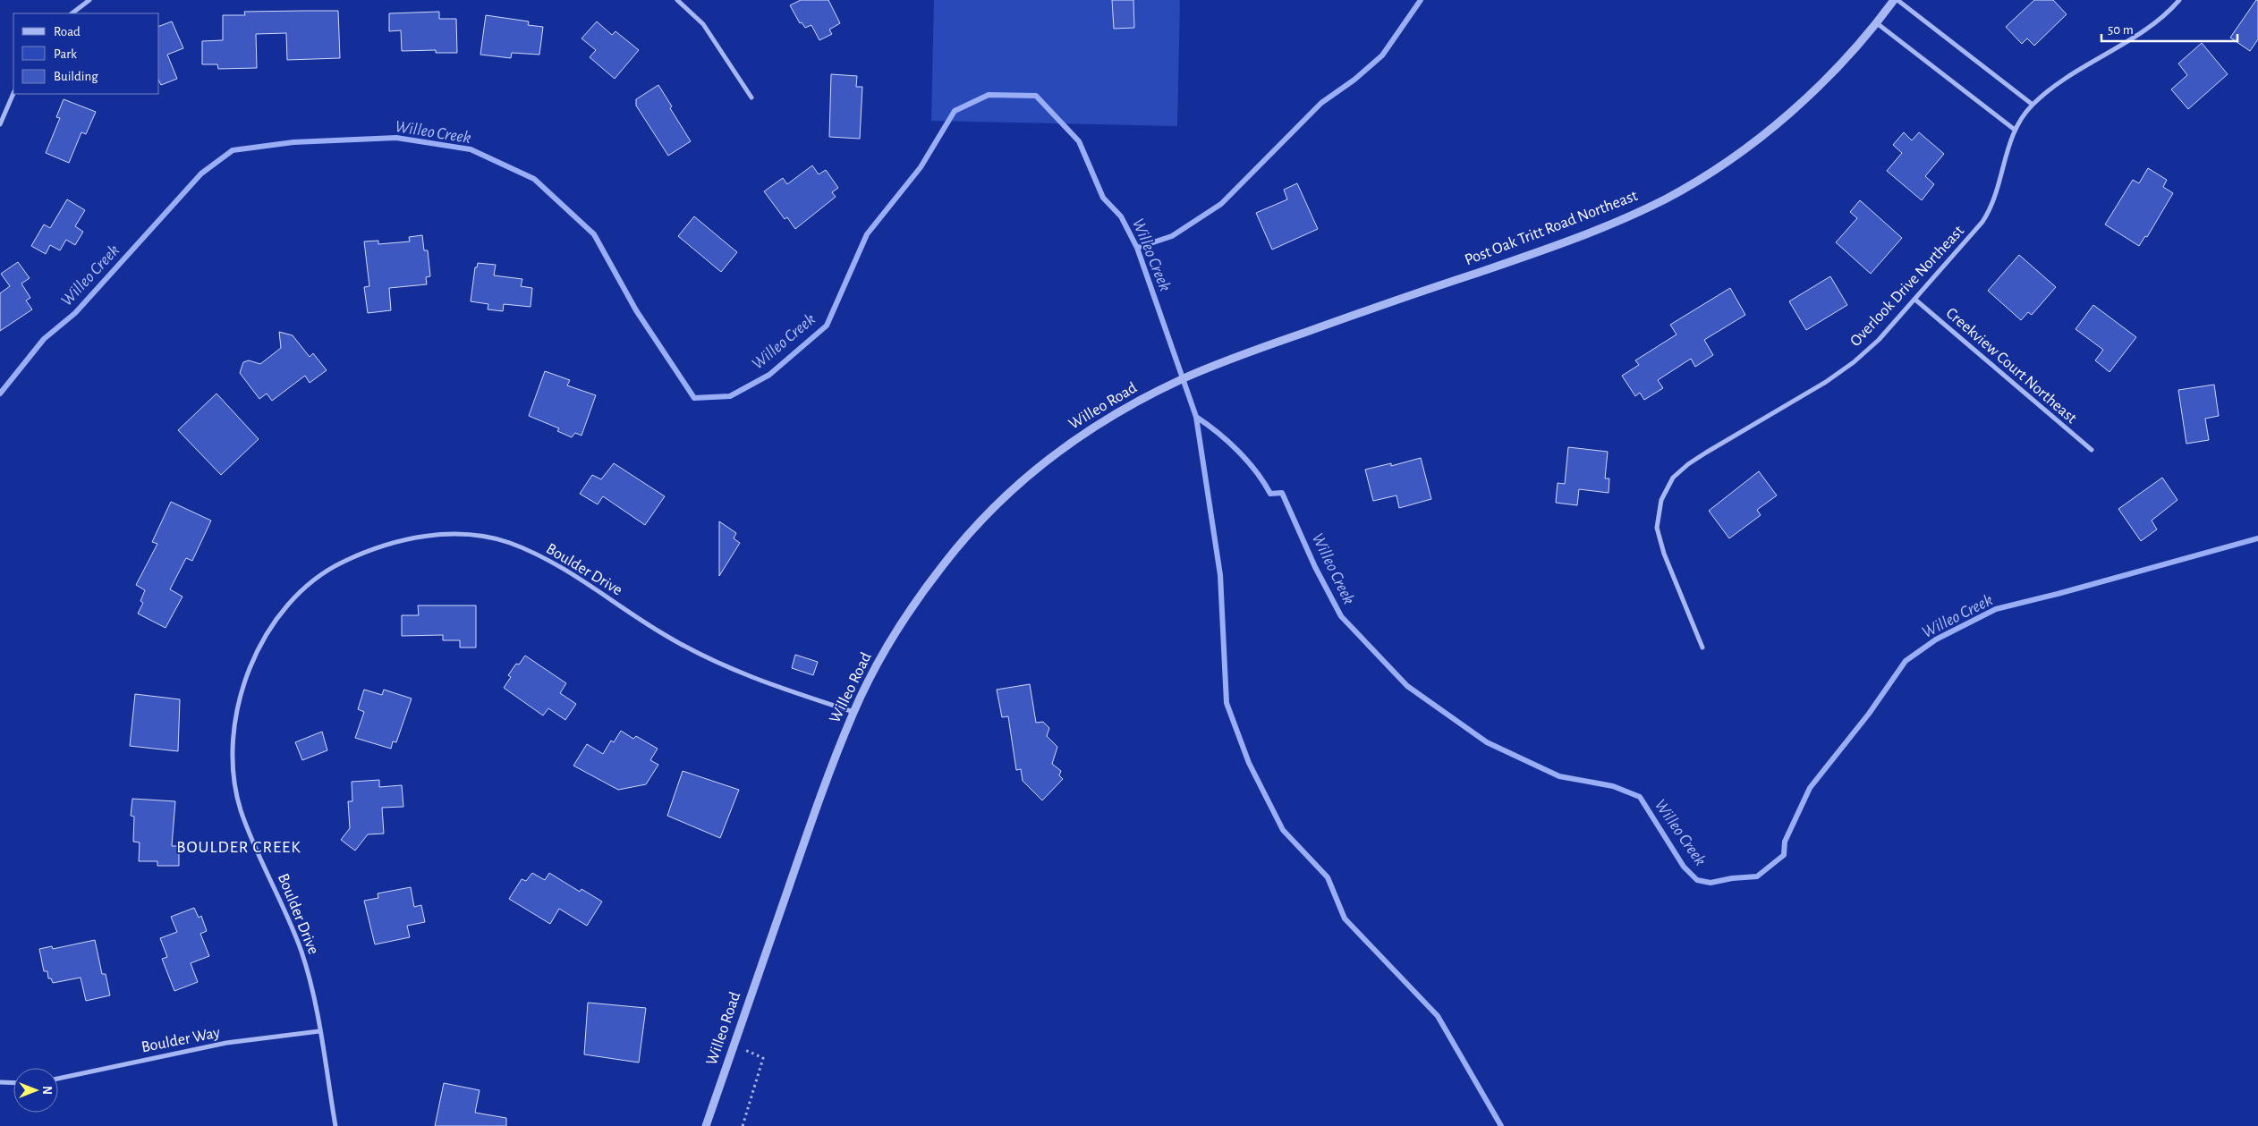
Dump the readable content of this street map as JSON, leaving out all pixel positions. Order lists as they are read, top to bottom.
{
  "streets": {
    "street": [
      "Post Oak Tritt Road Northeast",
      "Overlook Drive Northeast",
      "Creekview Court Northeast",
      "Willeo Road",
      "Boulder Drive",
      "Boulder Way"
    ]
  },
  "crossings": [
    ["Post Oak Tritt Road Northeast", "Willeo Road"],
    ["Overlook Drive Northeast", "Creekview Court Northeast"],
    ["Willeo Road", "Boulder Drive"],
    ["Boulder Drive", "Boulder Way"]
  ],
  "districts": ["BOULDER CREEK"],
  "water": ["Willeo Creek"],
  "legend": ["Road", "Park", "Building"],
  "scale_bar": "50 m",
  "north": "right"
}
